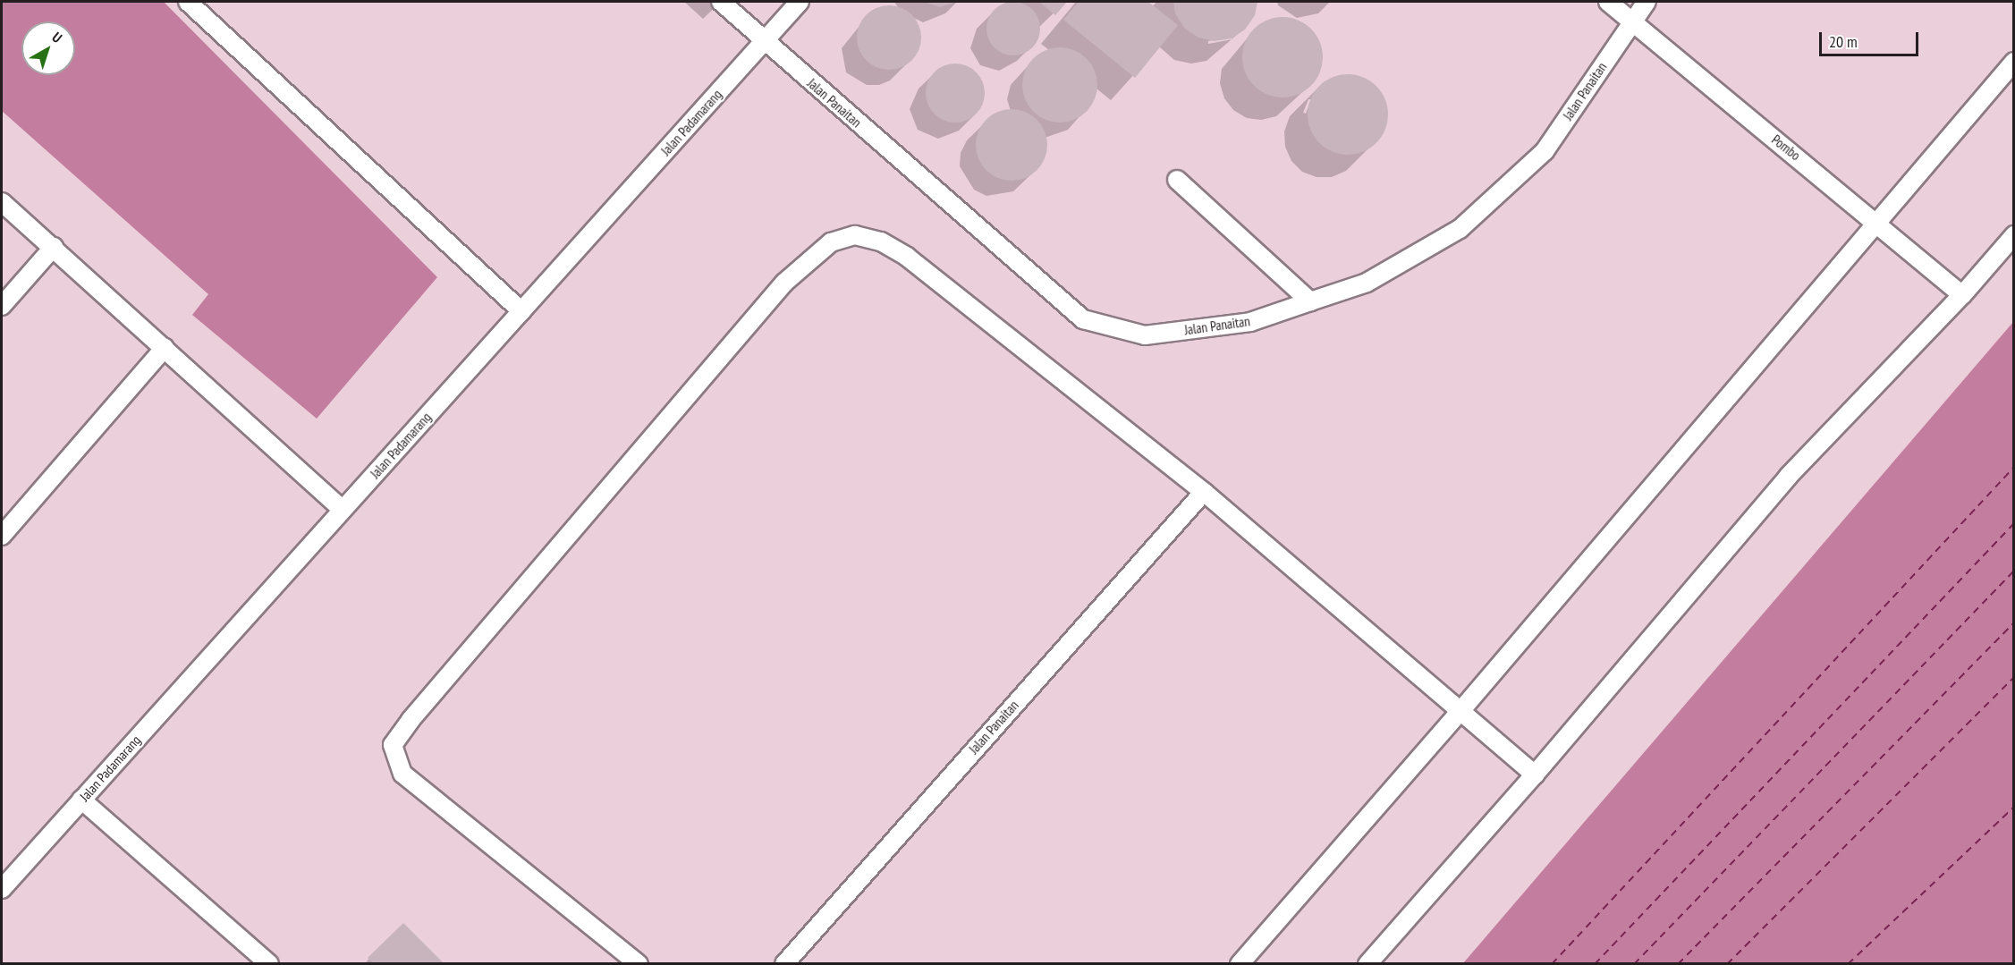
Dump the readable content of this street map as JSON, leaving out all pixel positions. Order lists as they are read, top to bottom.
{
  "streets": {
    "lane": ["Jalan Panaitan", "Jalan Padamarang", "Pombo"]
  },
  "crossings": [
    ["Jalan Panaitan", "Jalan Padamarang"],
    ["Jalan Panaitan", "Pombo"]
  ],
  "scale_bar": "20 m",
  "north": "top right"
}
